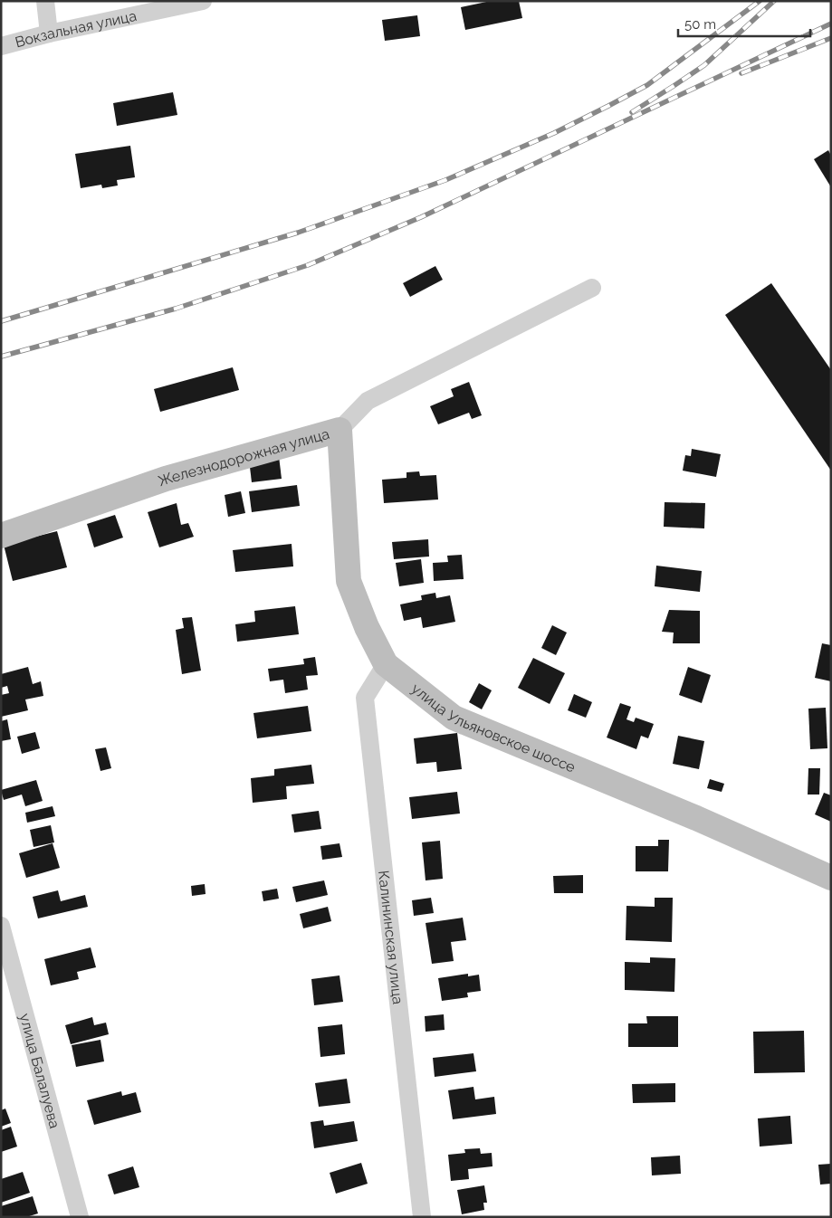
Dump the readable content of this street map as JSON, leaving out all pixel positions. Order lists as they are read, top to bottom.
{
  "streets": {
    "street": [
      "Вокзальная улица",
      "Железнодорожная улица",
      "улица Ульяновское шоссе",
      "Калининская улица",
      "улица Балалуева"
    ]
  },
  "crossings": [
    ["Железнодорожная улица", "улица Ульяновское шоссе"],
    ["улица Ульяновское шоссе", "Калининская улица"]
  ],
  "scale_bar": "50 m"
}
